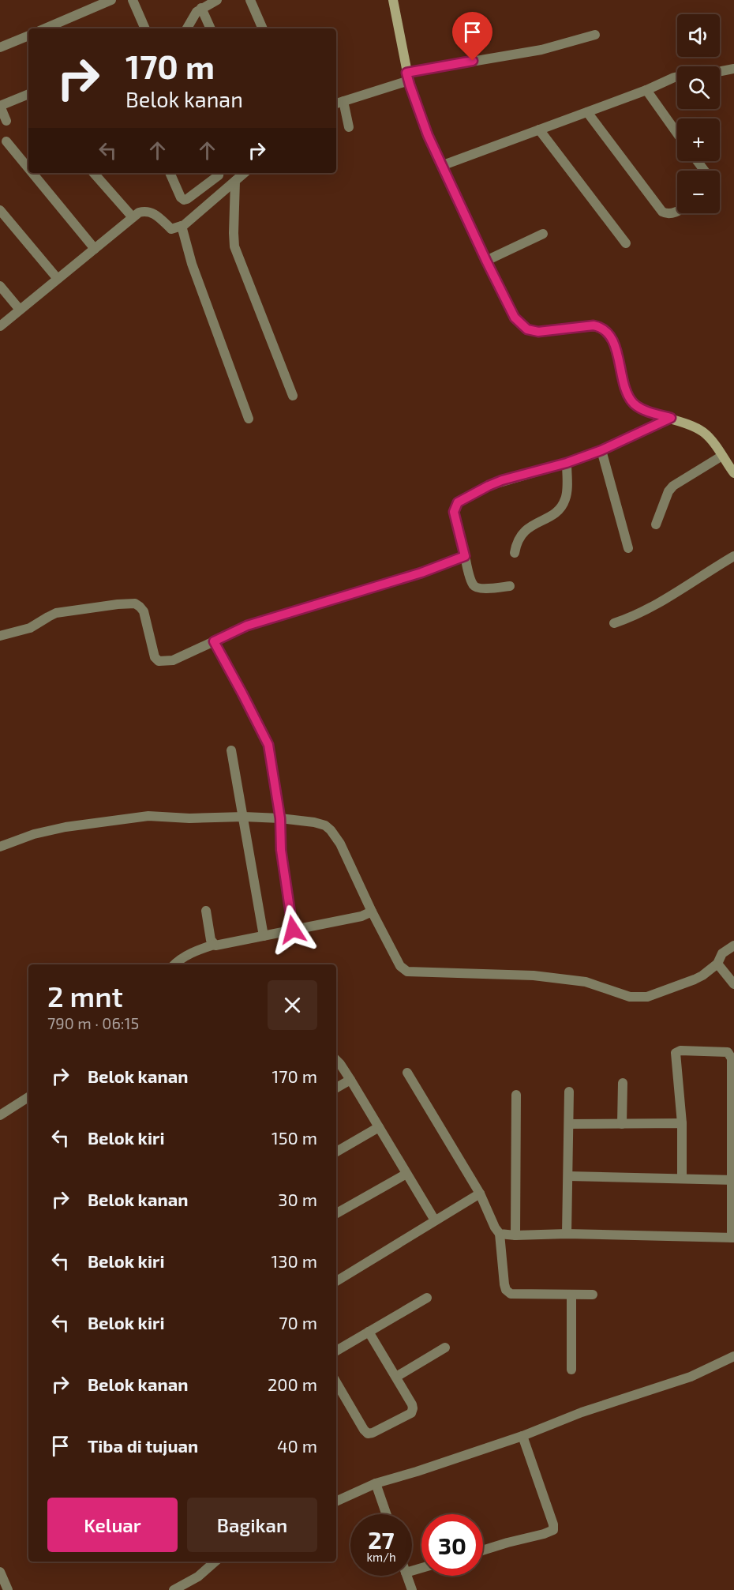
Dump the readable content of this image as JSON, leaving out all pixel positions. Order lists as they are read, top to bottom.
{
  "page": {
    "map_buttons": ["+", "−"],
    "turn": ["170 m", "Belok kanan"],
    "heading": ["2 mnt", "790 m · 06:15"],
    "list": [
      {
        "name": "Belok kanan",
        "value": "170 m"
      },
      {
        "name": "Belok kiri",
        "value": "150 m"
      },
      {
        "name": "Belok kanan",
        "value": "30 m"
      },
      {
        "name": "Belok kiri",
        "value": "130 m"
      },
      {
        "name": "Belok kiri",
        "value": "70 m"
      },
      {
        "name": "Belok kanan",
        "value": "200 m"
      },
      {
        "name": "Tiba di tujuan",
        "value": "40 m"
      }
    ],
    "buttons": ["Keluar", "Bagikan"],
    "speed": "27 km/h",
    "limit": "30"
  }
}
